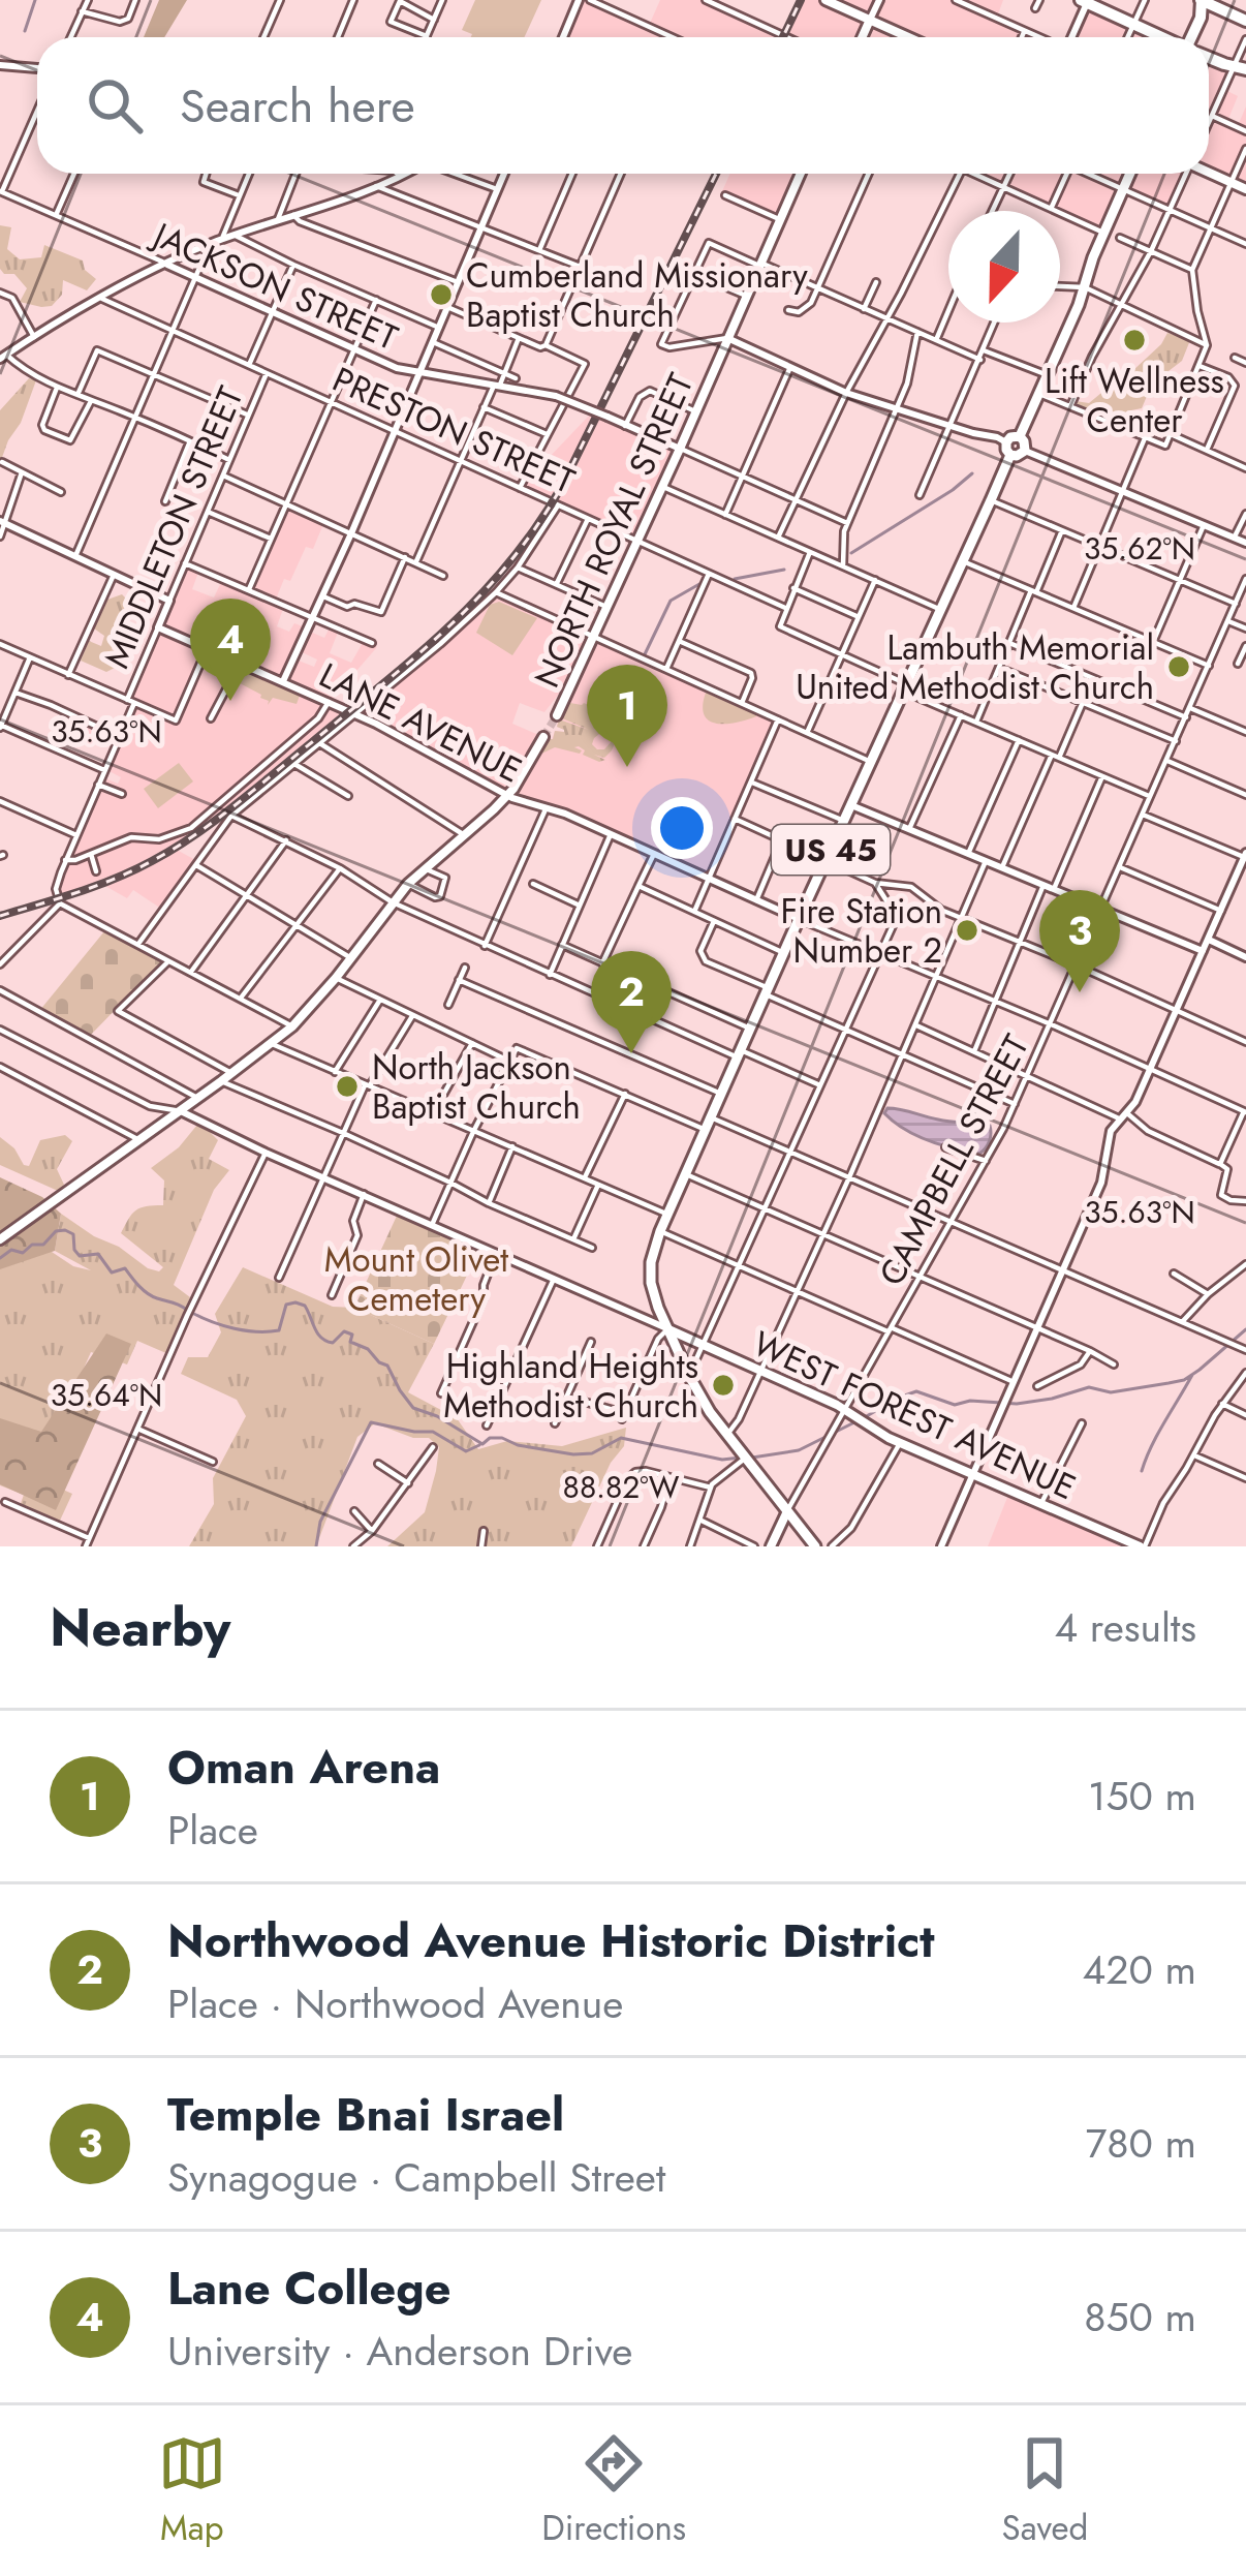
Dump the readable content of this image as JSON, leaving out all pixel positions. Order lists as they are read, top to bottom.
{
  "streets": {
    "main road": [
      "NORTH ROYAL STREET",
      "US 45",
      "CAMPBELL STREET",
      "WEST FOREST AVENUE"
    ],
    "street": [
      "JACKSON STREET",
      "PRESTON STREET",
      "MIDDLETON STREET",
      "LANE AVENUE"
    ]
  },
  "crossings": [
    ["JACKSON STREET", "NORTH ROYAL STREET"],
    ["PRESTON STREET", "MIDDLETON STREET"],
    ["PRESTON STREET", "NORTH ROYAL STREET"],
    ["MIDDLETON STREET", "LANE AVENUE"],
    ["NORTH ROYAL STREET", "LANE AVENUE"],
    ["LANE AVENUE", "US 45"],
    ["US 45", "CAMPBELL STREET"],
    ["US 45", "WEST FOREST AVENUE"],
    ["CAMPBELL STREET", "WEST FOREST AVENUE"]
  ],
  "parks": ["Mount Olivet Cemetery"],
  "places": [
    "Cumberland Missionary Baptist Church",
    "Lift Wellness Center",
    "Lambuth Memorial United Methodist Church",
    "Fire Station Number 2",
    "North Jackson Baptist Church",
    "Highland Heights Methodist Church"
  ],
  "north": "bottom",
  "page": {
    "search": "Search here",
    "pins": [
      "4",
      "1",
      "3",
      "2"
    ],
    "heading": ["Nearby", "4 results"],
    "list": [
      {
        "mark": "1",
        "name": "Oman Arena",
        "note": "Place",
        "value": "150 m"
      },
      {
        "mark": "2",
        "name": "Northwood Avenue Historic District",
        "note": "Place · Northwood Avenue",
        "value": "420 m"
      },
      {
        "mark": "3",
        "name": "Temple Bnai Israel",
        "note": "Synagogue · Campbell Street",
        "value": "780 m"
      },
      {
        "mark": "4",
        "name": "Lane College",
        "note": "University · Anderson Drive",
        "value": "850 m"
      }
    ],
    "nav": ["Map", "Directions", "Saved"]
  },
  "coordinates": [
    "35.62°N",
    "35.63°N",
    "35.64°N",
    "88.82°W"
  ]
}
